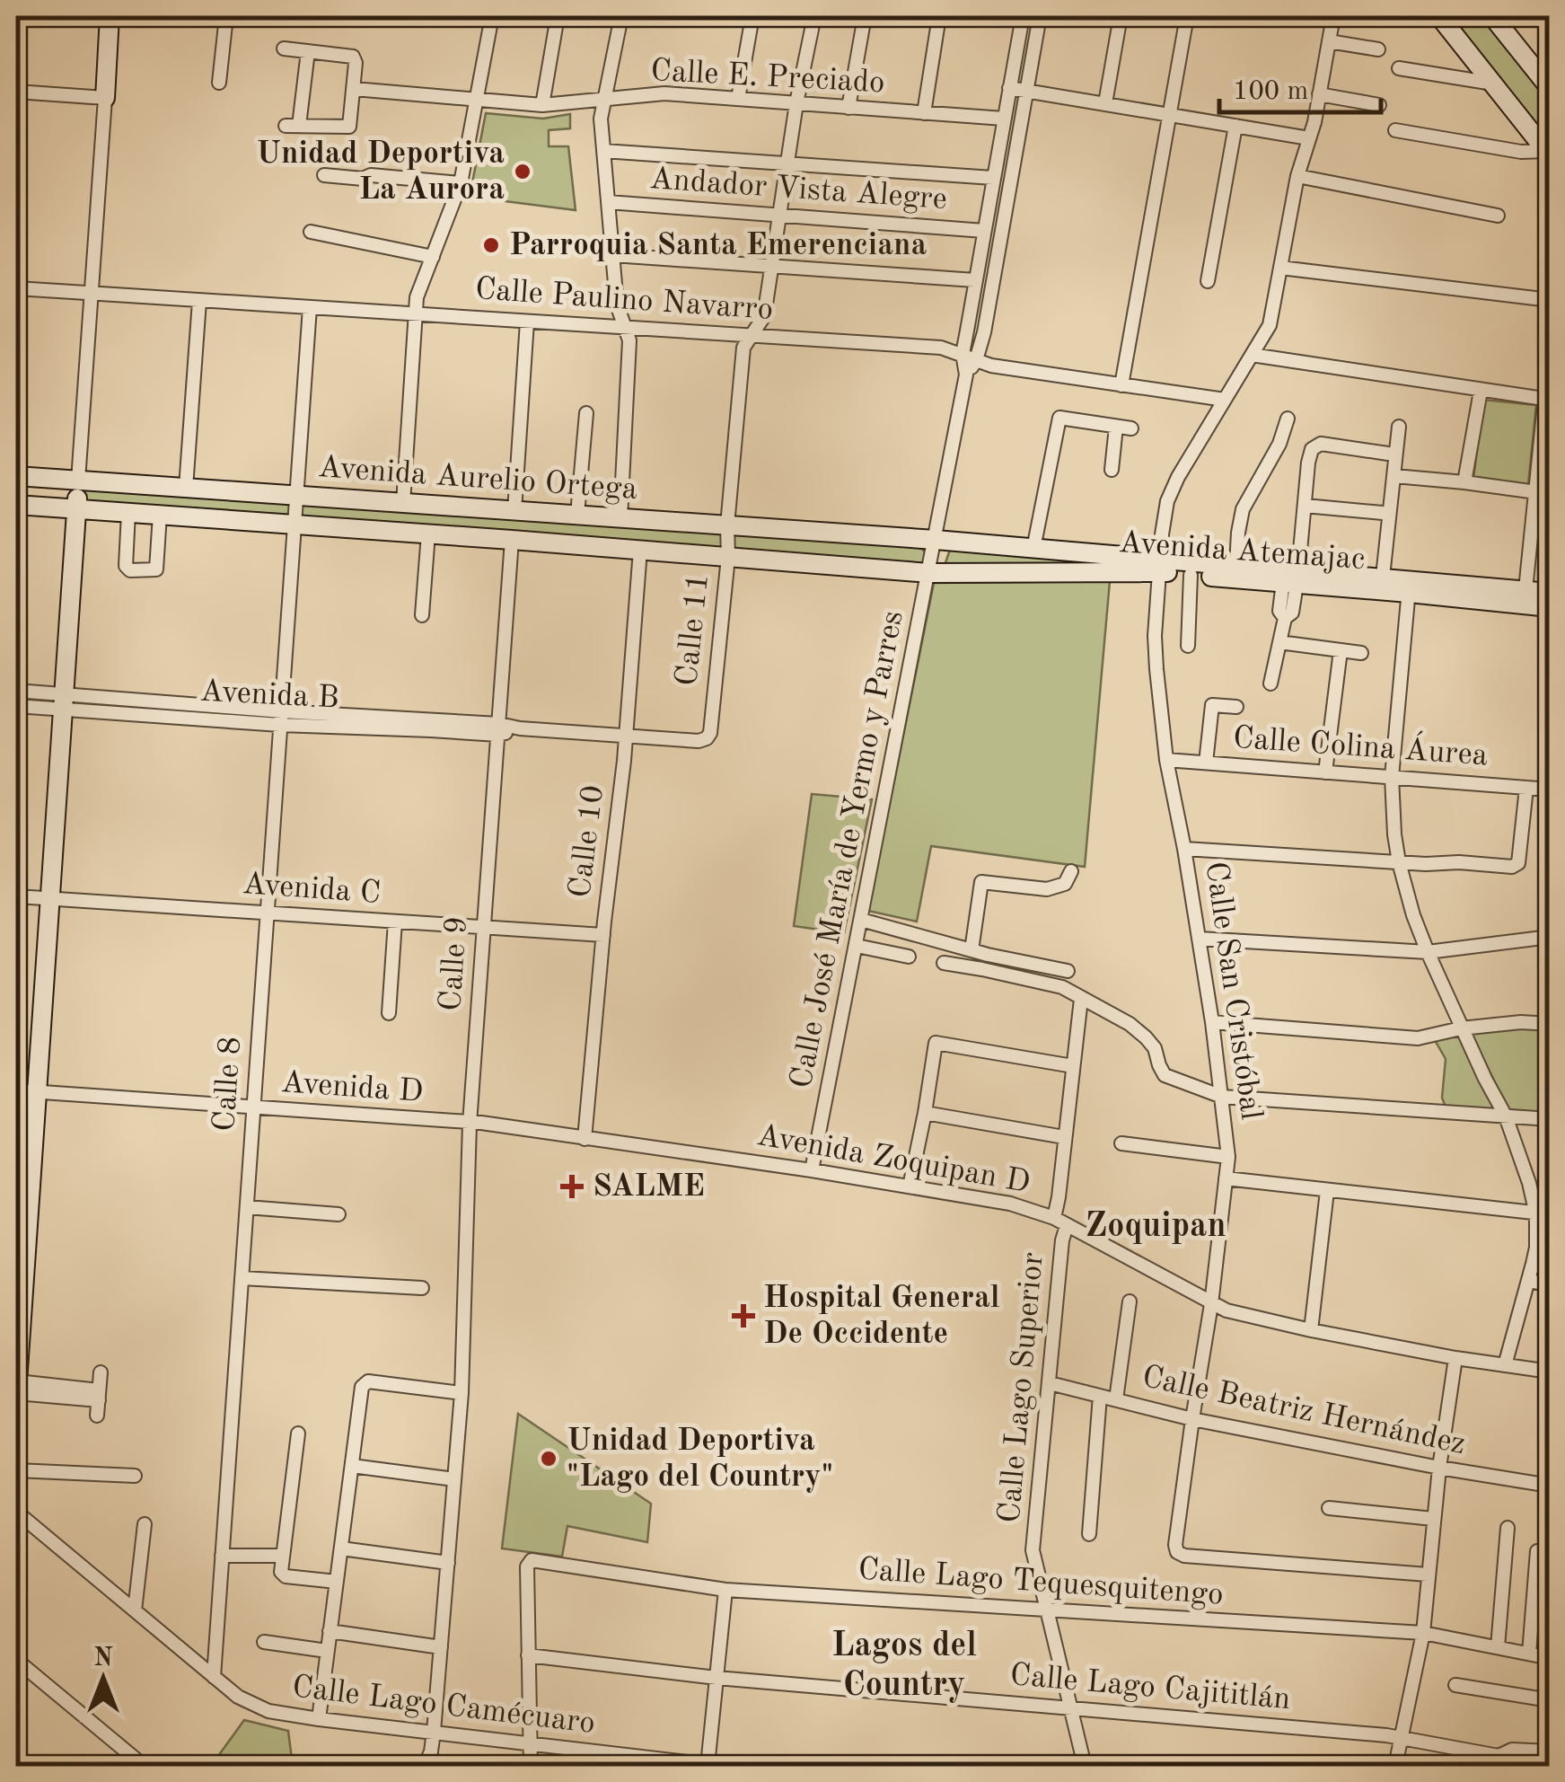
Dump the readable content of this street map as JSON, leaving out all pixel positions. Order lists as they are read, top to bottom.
{
  "streets": {
    "main road": ["Avenida Aurelio Ortega", "Avenida Atemajac"],
    "street": [
      "Calle E. Preciado",
      "Andador Vista Alegre",
      "Calle Paulino Navarro",
      "Calle 11",
      "Avenida B",
      "Calle Colina Áurea",
      "Calle 10",
      "Calle José María de Yermo y Parres",
      "Avenida C",
      "Calle 9",
      "Calle San Cristóbal",
      "Calle 8",
      "Avenida D",
      "Avenida Zoquipan D",
      "Calle Lago Superior",
      "Calle Beatriz Hernández",
      "Calle Lago Tequesquitengo",
      "Calle Lago Cajititlán",
      "Calle Lago Camécuaro"
    ]
  },
  "crossings": [
    ["Calle E. Preciado", "Calle 11"],
    ["Andador Vista Alegre", "Calle 11"],
    ["Calle Paulino Navarro", "Calle 11"],
    ["Calle Paulino Navarro", "Calle José María de Yermo y Parres"],
    ["Calle Paulino Navarro", "Calle San Cristóbal"],
    ["Calle Paulino Navarro", "Calle 8"],
    ["Avenida Aurelio Ortega", "Avenida Atemajac"],
    ["Avenida Aurelio Ortega", "Calle 11"],
    ["Avenida Aurelio Ortega", "Calle 10"],
    ["Avenida Aurelio Ortega", "Calle José María de Yermo y Parres"],
    ["Avenida Aurelio Ortega", "Calle 9"],
    ["Avenida Aurelio Ortega", "Calle 8"],
    ["Avenida Atemajac", "Calle José María de Yermo y Parres"],
    ["Avenida Atemajac", "Calle San Cristóbal"],
    ["Calle 11", "Avenida B"],
    ["Avenida B", "Calle 10"],
    ["Avenida B", "Calle 9"],
    ["Avenida B", "Calle 8"],
    ["Calle Colina Áurea", "Calle San Cristóbal"],
    ["Calle 10", "Avenida C"],
    ["Calle 10", "Avenida Zoquipan D"],
    ["Calle José María de Yermo y Parres", "Avenida Zoquipan D"],
    ["Avenida C", "Calle 9"],
    ["Avenida C", "Calle 8"],
    ["Calle 9", "Avenida D"],
    ["Calle 9", "Avenida Zoquipan D"],
    ["Calle 9", "Calle Lago Camécuaro"],
    ["Calle San Cristóbal", "Avenida Zoquipan D"],
    ["Calle San Cristóbal", "Calle Beatriz Hernández"],
    ["Calle 8", "Avenida D"],
    ["Calle 8", "Calle Lago Camécuaro"],
    ["Avenida D", "Avenida Zoquipan D"],
    ["Avenida Zoquipan D", "Calle Lago Superior"],
    ["Calle Lago Superior", "Calle Beatriz Hernández"],
    ["Calle Lago Superior", "Calle Lago Tequesquitengo"],
    ["Calle Lago Superior", "Calle Lago Cajititlán"],
    ["Calle Lago Tequesquitengo", "Calle Lago Cajititlán"]
  ],
  "districts": ["Zoquipan", "Lagos del Country"],
  "places": {
    "other": ["Unidad Deportiva La Aurora", "Parroquia Santa Emerenciana", "Unidad Deportiva \"Lago del Country\""],
    "health": ["SALME", "Hospital General De Occidente"]
  },
  "scale_bar": "100 m",
  "north": "top"
}
